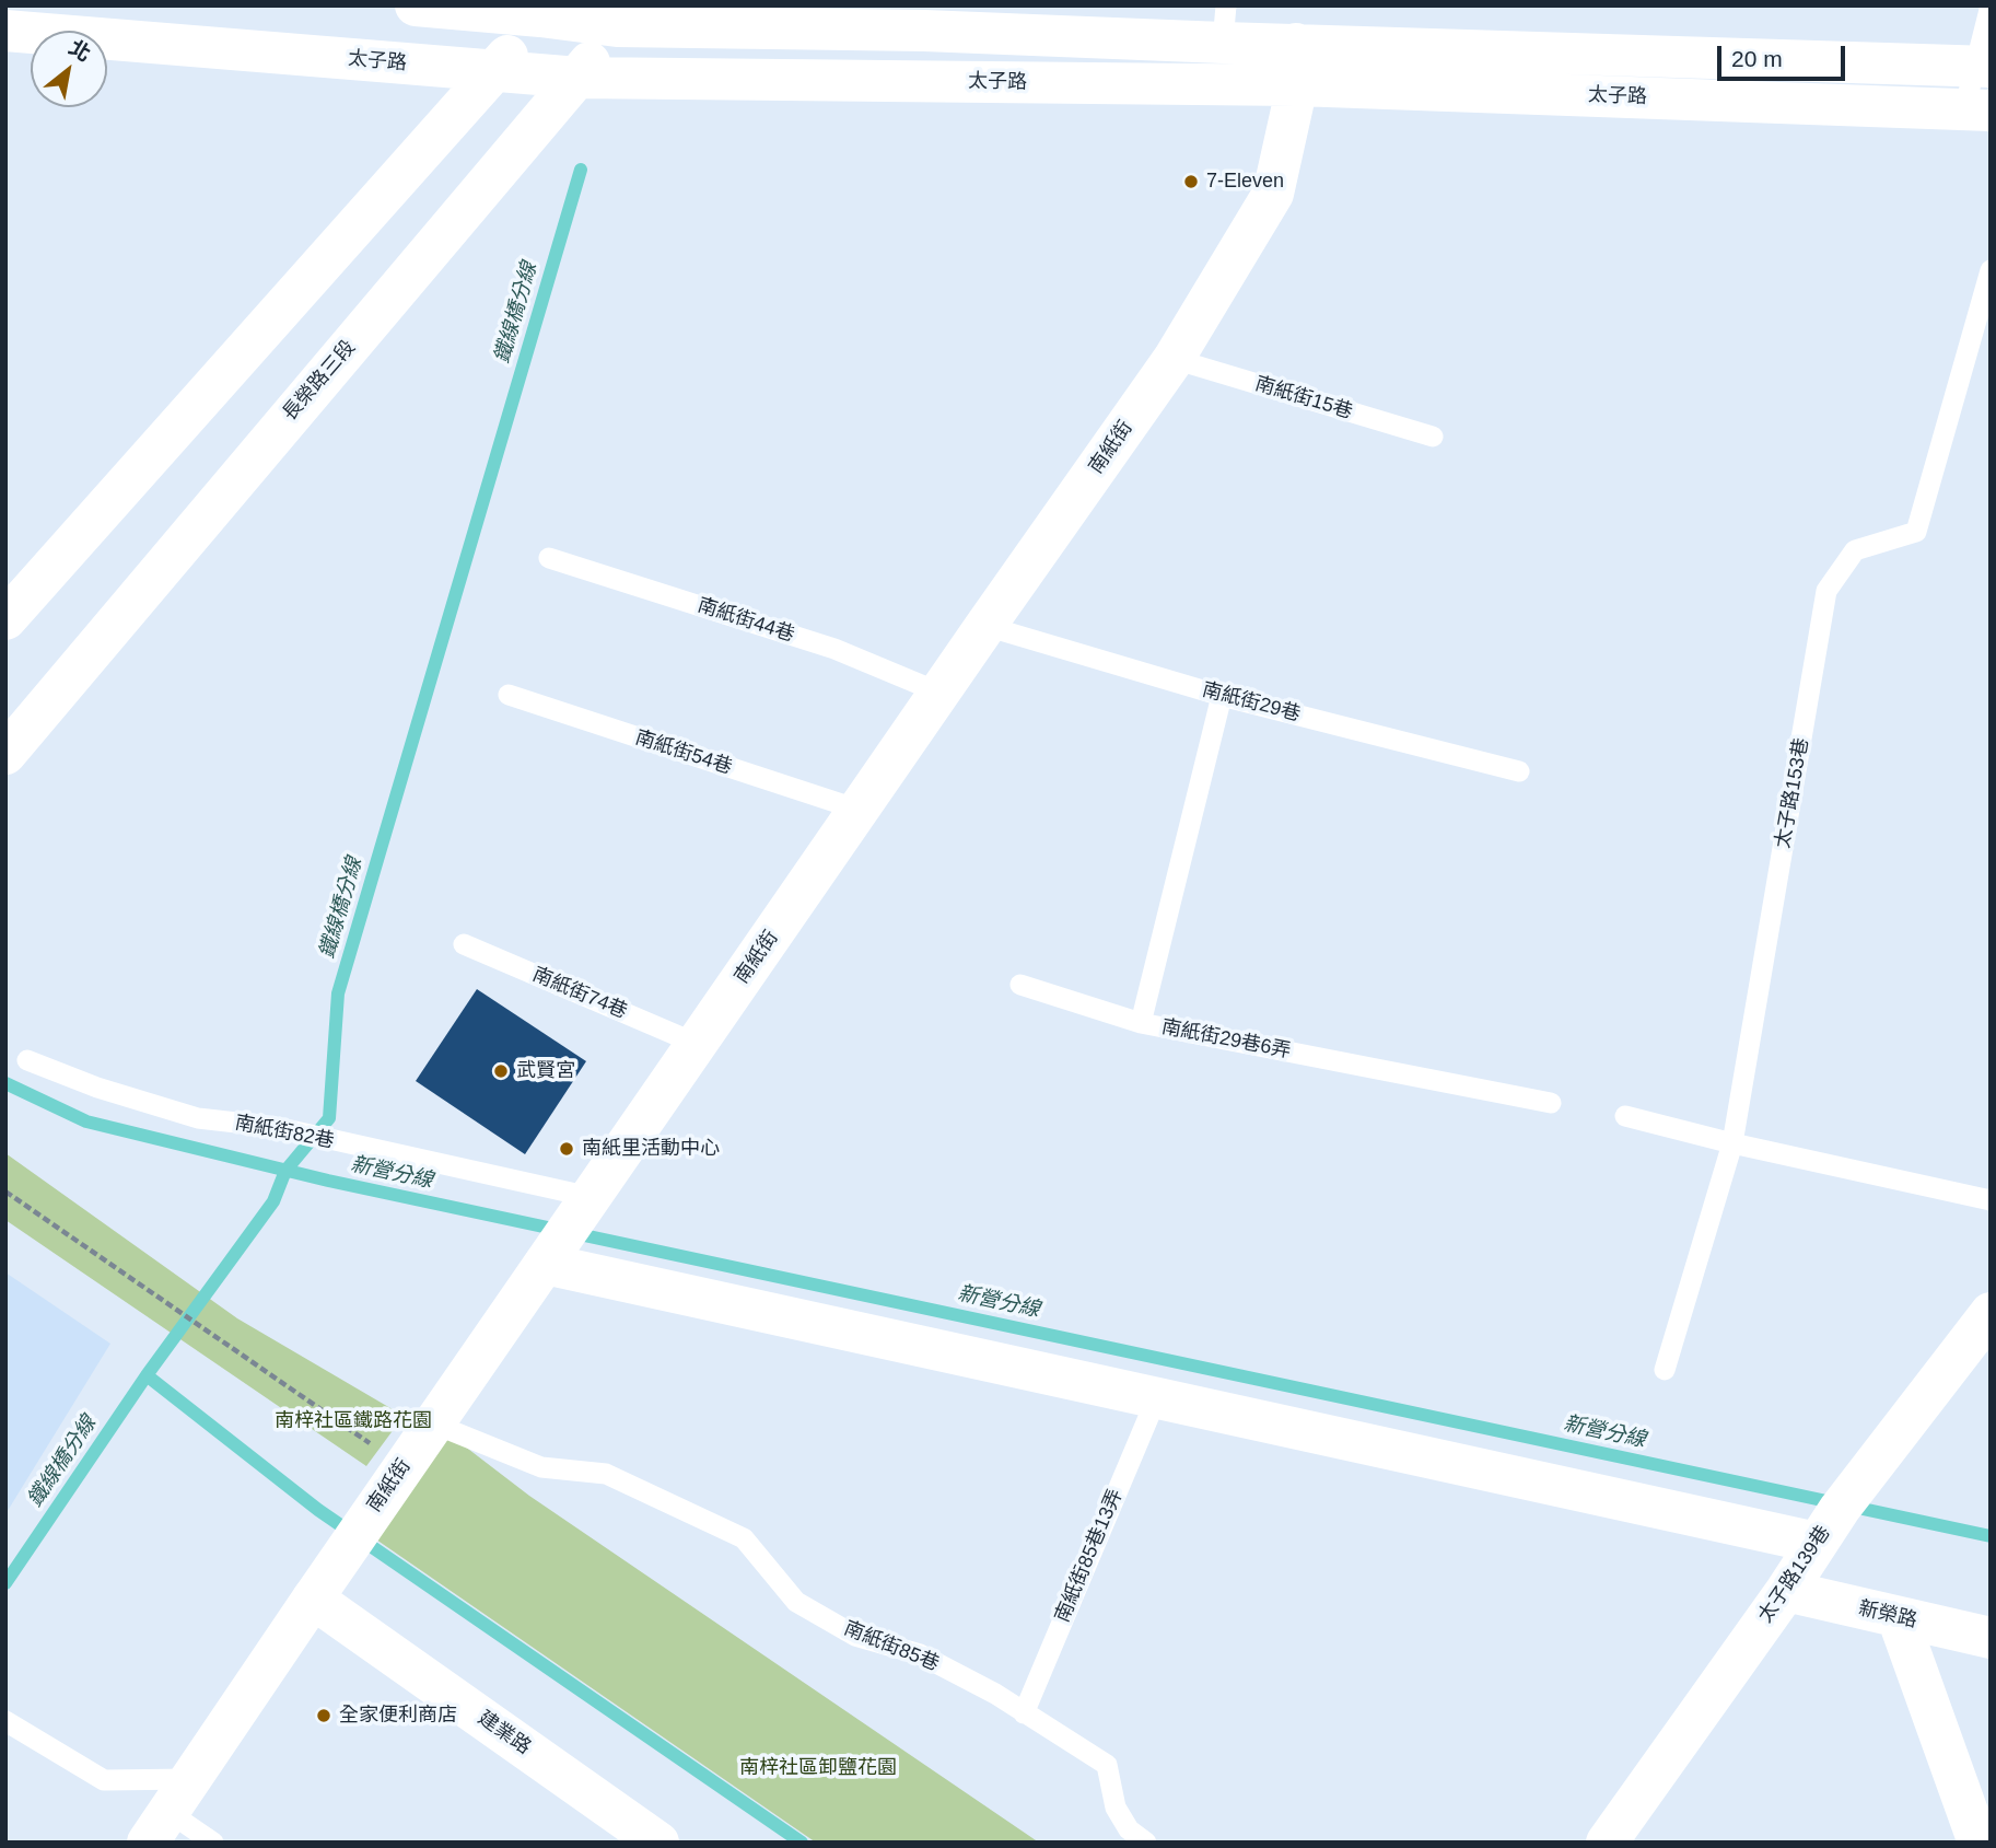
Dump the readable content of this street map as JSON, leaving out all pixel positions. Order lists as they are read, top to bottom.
{
  "streets": {
    "street": [
      "太子路",
      "長榮路三段",
      "南紙街",
      "太子路139巷",
      "新榮路",
      "建業路"
    ],
    "lane": [
      "南紙街15巷",
      "南紙街44巷",
      "南紙街29巷",
      "南紙街54巷",
      "太子路153巷",
      "南紙街74巷",
      "南紙街29巷6弄",
      "南紙街82巷",
      "南紙街85巷13弄",
      "南紙街85巷"
    ]
  },
  "crossings": [
    ["太子路", "長榮路三段"],
    ["太子路", "南紙街"],
    ["南紙街15巷", "南紙街"],
    ["南紙街", "南紙街44巷"],
    ["南紙街", "南紙街29巷"],
    ["南紙街", "南紙街54巷"],
    ["南紙街", "南紙街74巷"],
    ["南紙街", "南紙街82巷"],
    ["南紙街", "南紙街85巷"],
    ["南紙街", "建業路"],
    ["南紙街29巷", "南紙街29巷6弄"],
    ["南紙街85巷13弄", "南紙街85巷"],
    ["太子路139巷", "新榮路"]
  ],
  "water": ["鐵線橋分線", "新營分線"],
  "parks": ["南梓社區鐵路花園", "南梓社區卸鹽花園"],
  "places": [
    "7-Eleven",
    "武賢宮",
    "南紙里活動中心",
    "全家便利商店"
  ],
  "scale_bar": "20 m",
  "north": "top right"
}
